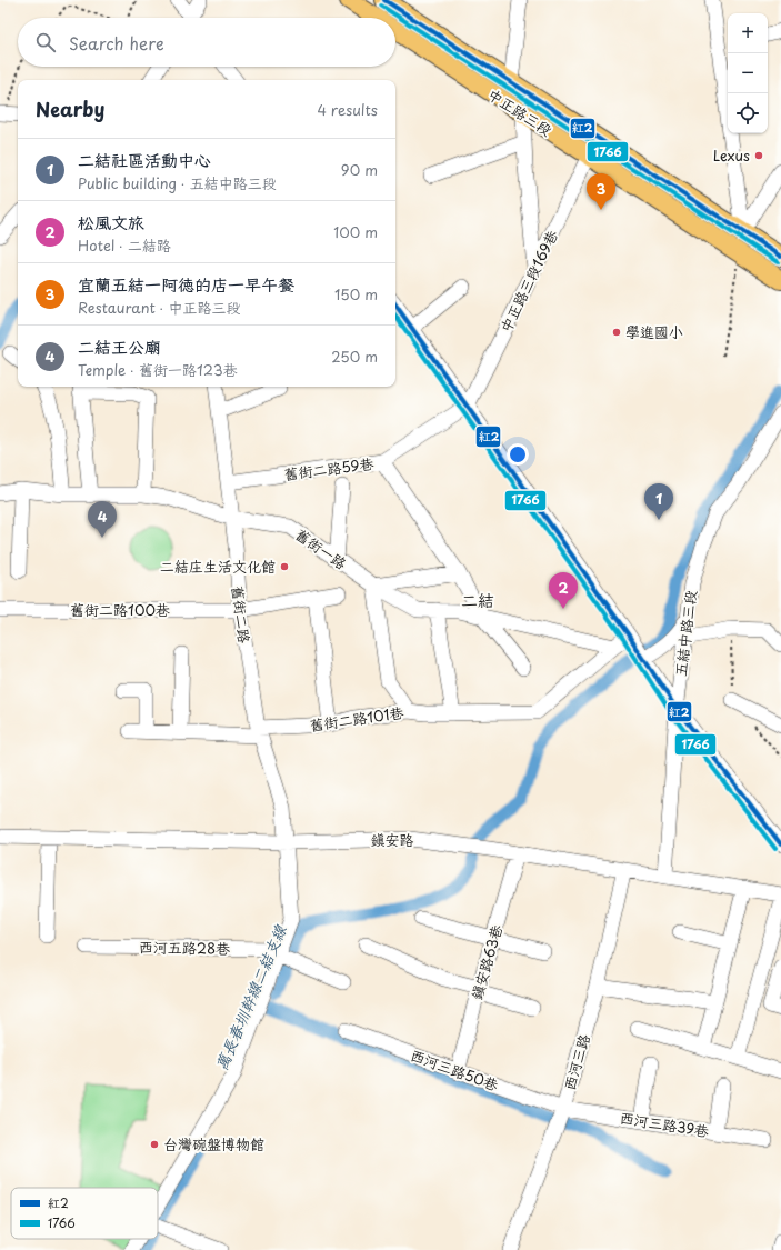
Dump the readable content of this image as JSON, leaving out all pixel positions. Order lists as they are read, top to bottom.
{
  "streets": {
    "main road": ["中正路三段"],
    "street": [
      "中正路三段169巷",
      "舊街二路59巷",
      "舊街一路",
      "舊街二路100巷",
      "舊街二路",
      "五結中路三段",
      "舊街二路101巷",
      "鎮安路",
      "西河五路28巷",
      "鎮安路63巷",
      "西河三路",
      "西河三路50巷",
      "西河三路39巷"
    ]
  },
  "crossings": [
    ["中正路三段", "中正路三段169巷"],
    ["中正路三段169巷", "舊街二路59巷"],
    ["舊街二路59巷", "舊街二路"],
    ["舊街一路", "舊街二路"],
    ["舊街一路", "舊街二路101巷"],
    ["舊街二路100巷", "舊街二路"],
    ["舊街二路", "舊街二路101巷"],
    ["舊街二路", "鎮安路"],
    ["舊街二路", "西河五路28巷"],
    ["五結中路三段", "鎮安路"],
    ["鎮安路", "鎮安路63巷"],
    ["鎮安路", "西河三路"],
    ["鎮安路63巷", "西河三路50巷"],
    ["西河三路", "西河三路50巷"],
    ["西河三路", "西河三路39巷"],
    ["西河三路50巷", "西河三路39巷"]
  ],
  "districts": ["二結"],
  "water": ["萬長春圳幹線二結支線"],
  "places": [
    "Lexus",
    "學進國小",
    "二結庄生活文化館",
    "台灣碗盤博物館"
  ],
  "lines": ["transit line 紅2", "transit line 1766"],
  "legend": ["紅2", "1766"],
  "page": {
    "map_buttons": ["+", "−"],
    "search": "Search here",
    "heading": ["Nearby", "4 results"],
    "list": [
      {
        "mark": "1",
        "name": "二結社區活動中心",
        "note": "Public building · 五結中路三段",
        "value": "90 m"
      },
      {
        "mark": "2",
        "name": "松風文旅",
        "note": "Hotel · 二結路",
        "value": "100 m"
      },
      {
        "mark": "3",
        "name": "宜蘭五結一阿徳的店一早午餐",
        "note": "Restaurant · 中正路三段",
        "value": "150 m"
      },
      {
        "mark": "4",
        "name": "二結王公廟",
        "note": "Temple · 舊街一路123巷",
        "value": "250 m"
      }
    ],
    "pins": [
      "3",
      "1",
      "4",
      "2"
    ]
  }
}
